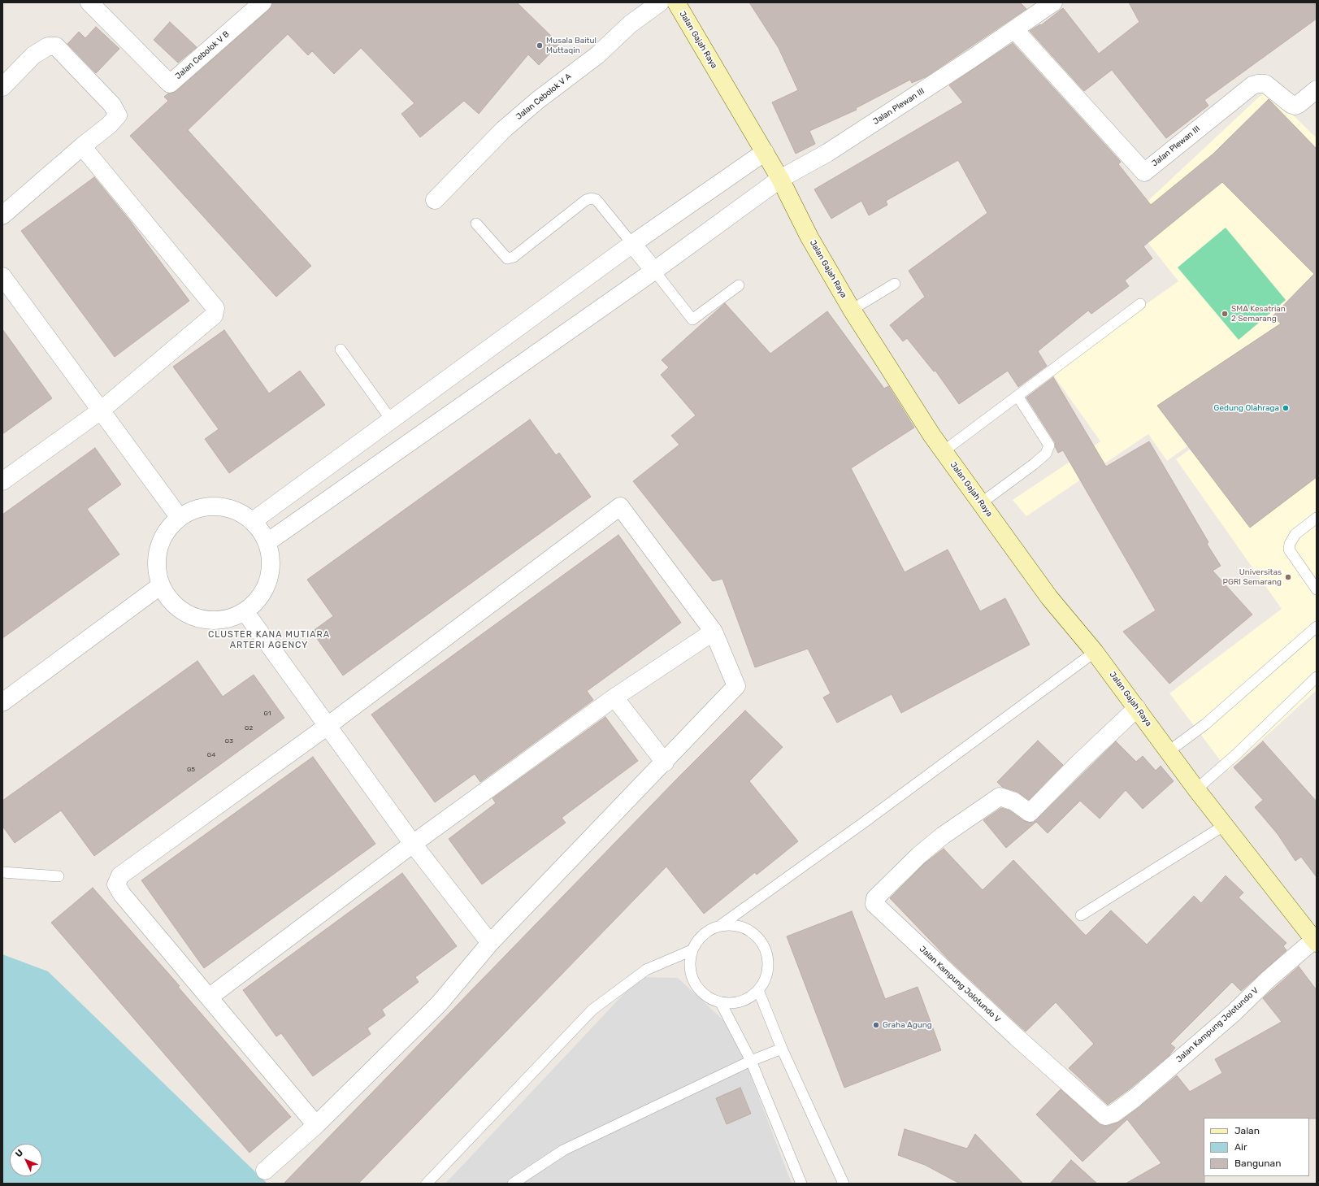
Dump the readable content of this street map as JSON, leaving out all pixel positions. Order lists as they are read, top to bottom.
{
  "streets": {
    "main road": ["Jalan Gajah Raya"],
    "street": [
      "Jalan Cebolok V B",
      "Jalan Cebolok V A",
      "Jalan Plewan III",
      "Jalan Kampung Jolotundo V"
    ]
  },
  "crossings": [
    ["Jalan Gajah Raya", "Jalan Plewan III"],
    ["Jalan Gajah Raya", "Jalan Kampung Jolotundo V"]
  ],
  "districts": ["CLUSTER KANA MUTIARA ARTERI AGENCY"],
  "places": [
    "Musala Baitul Muttaqin",
    "SMA Kesatrian 2 Semarang",
    "Gedung Olahraga",
    "Universitas PGRI Semarang",
    "Graha Agung"
  ],
  "house_numbers": [
    "G1",
    "G2",
    "G3",
    "G4",
    "G5"
  ],
  "legend": ["Jalan", "Air", "Bangunan"],
  "north": "top left"
}
